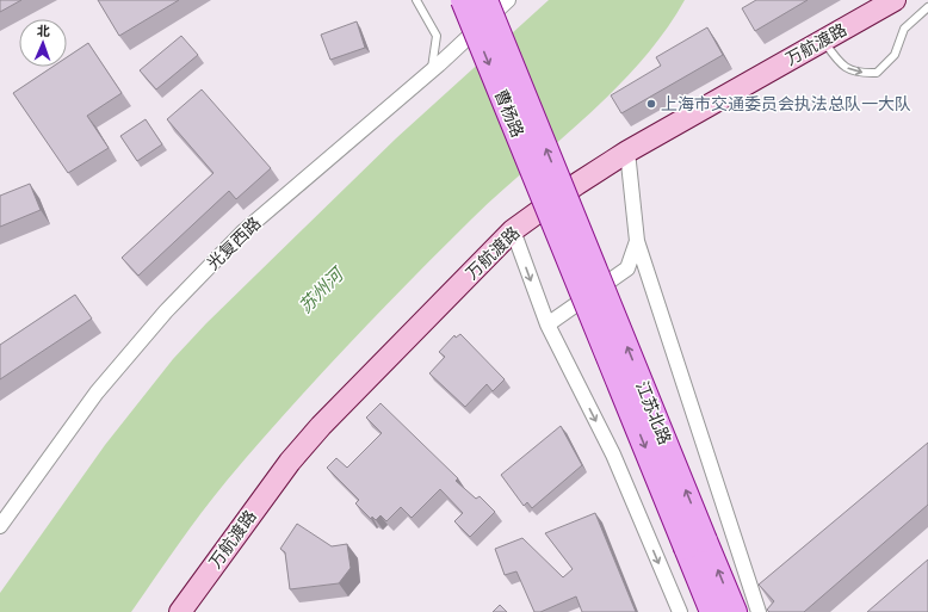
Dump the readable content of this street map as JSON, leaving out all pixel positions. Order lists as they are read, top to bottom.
{
  "streets": {
    "main road": ["曹杨路", "江苏北路"],
    "street": ["万航渡路", "光复西路"]
  },
  "crossings": [
    ["曹杨路", "江苏北路"]
  ],
  "water": ["苏州河"],
  "places": ["上海市交通委员会执法总队一大队"],
  "north": "top"
}
